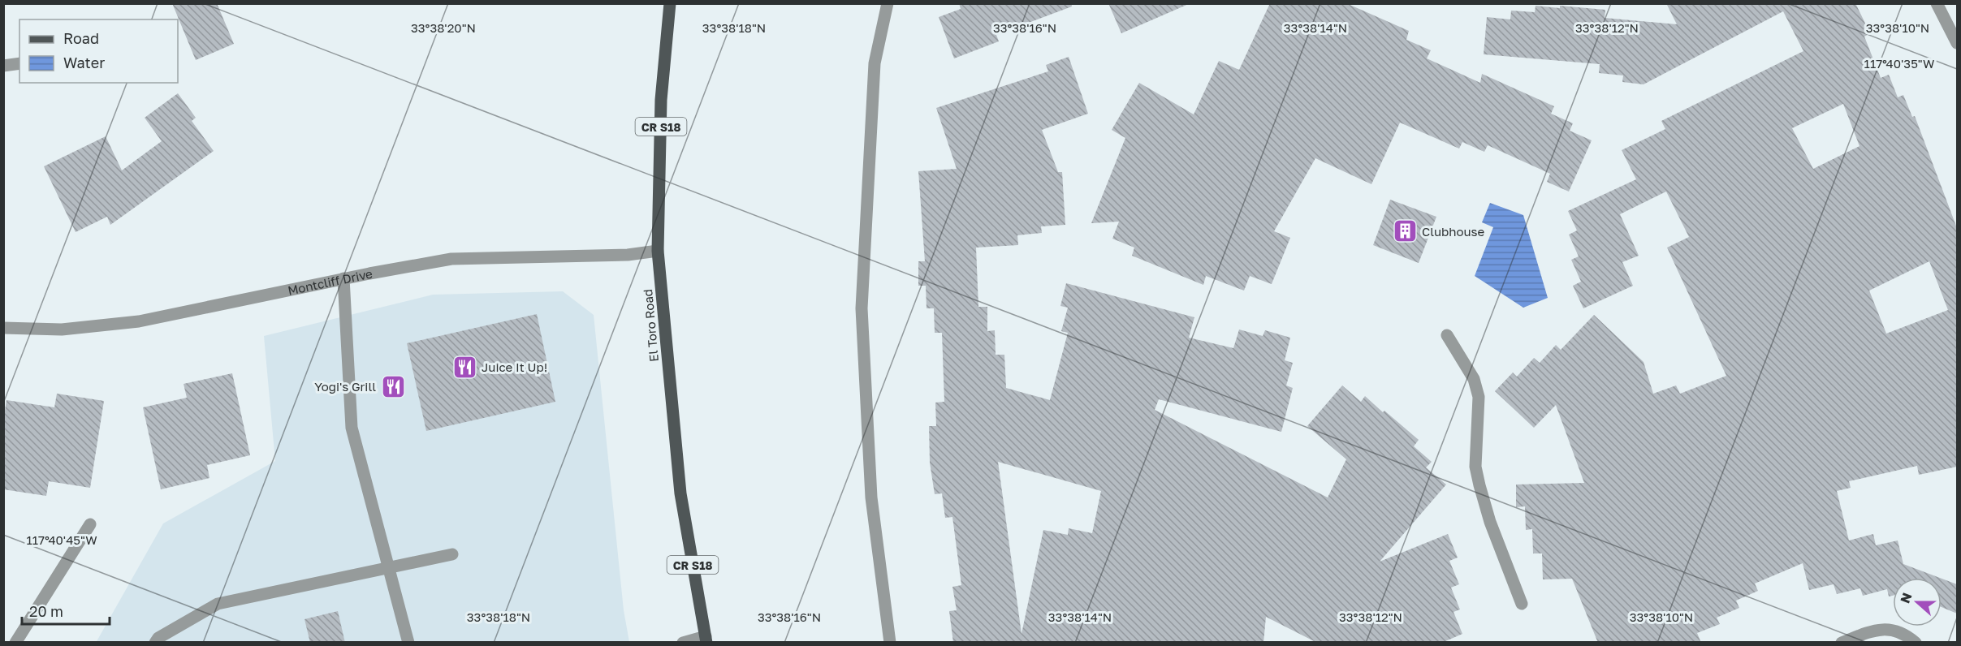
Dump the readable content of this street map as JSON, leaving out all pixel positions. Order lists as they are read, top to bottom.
{
  "streets": {
    "main road": ["CR S18", "El Toro Road"],
    "street": ["Montcliff Drive"]
  },
  "crossings": [
    ["Montcliff Drive", "El Toro Road"]
  ],
  "places": {
    "building": ["Clubhouse"],
    "restaurant": ["Juice It Up!", "Yogi's Grill"]
  },
  "legend": ["Road", "Water"],
  "scale_bar": "20 m",
  "north": "left",
  "coordinates": [
    "33°38'18\"N",
    "33°38'16\"N",
    "33°38'14\"N",
    "33°38'12\"N",
    "33°38'20\"N",
    "33°38'10\"N",
    "117°40'35\"W",
    "117°40'45\"W"
  ]
}
